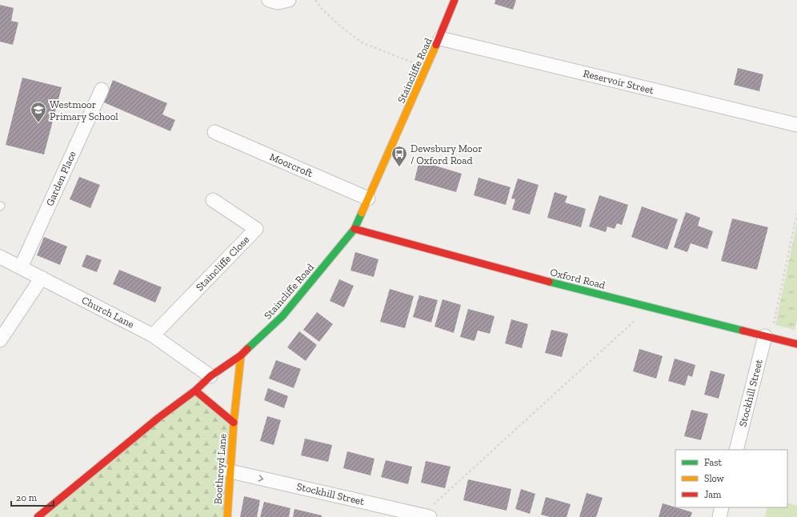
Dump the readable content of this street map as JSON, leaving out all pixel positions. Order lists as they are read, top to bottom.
{
  "streets": {
    "street": [
      "Staincliffe Road",
      "Reservoir Street",
      "Moorcroft",
      "Garden Place",
      "Staincliffe Close",
      "Oxford Road",
      "Church Lane",
      "Stockhill Street",
      "Boothroyd Lane"
    ]
  },
  "crossings": [
    ["Staincliffe Road", "Reservoir Street"],
    ["Staincliffe Road", "Moorcroft"],
    ["Staincliffe Road", "Oxford Road"],
    ["Staincliffe Road", "Church Lane"],
    ["Staincliffe Road", "Boothroyd Lane"],
    ["Garden Place", "Church Lane"],
    ["Staincliffe Close", "Church Lane"],
    ["Oxford Road", "Stockhill Street"],
    ["Stockhill Street", "Boothroyd Lane"]
  ],
  "one_way": ["Stockhill Street"],
  "places": {
    "school or university": ["Westmoor Primary School"],
    "bus stop": ["Dewsbury Moor / Oxford Road"]
  },
  "legend": ["Fast", "Slow", "Jam"],
  "scale_bar": "20 m"
}
